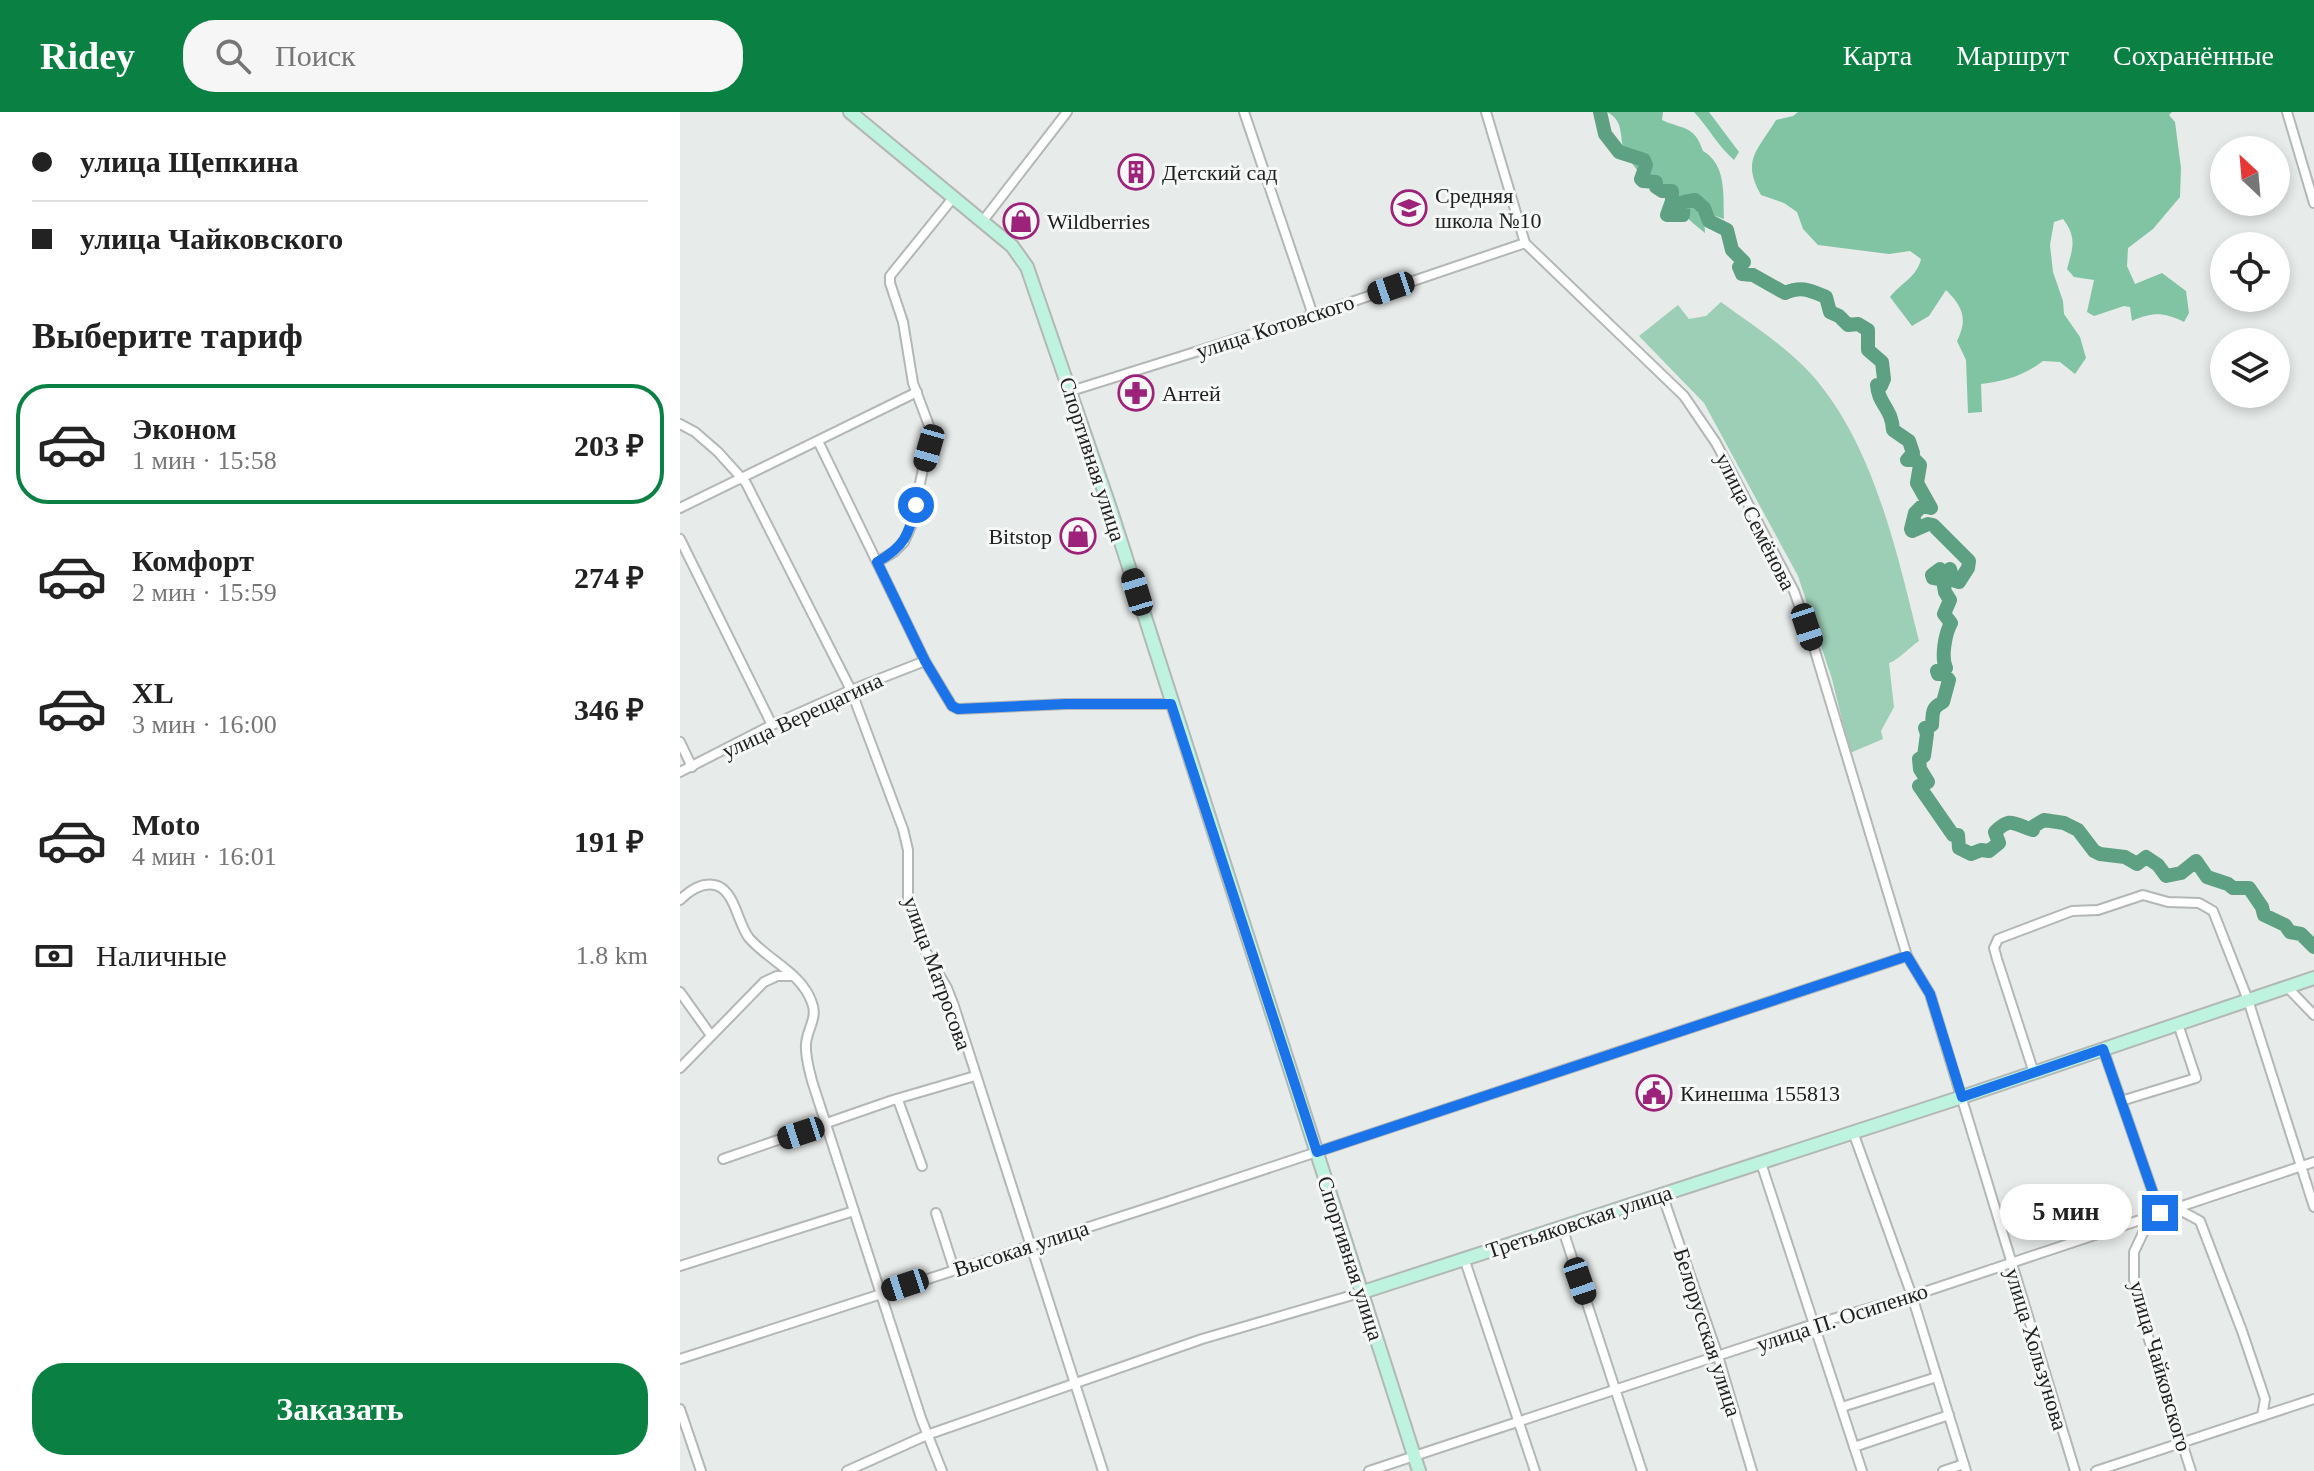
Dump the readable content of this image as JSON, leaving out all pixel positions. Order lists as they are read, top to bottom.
{
  "streets": {
    "street": [
      "улица Котовского",
      "Спортивная улица",
      "улица Семёнова",
      "улица Верещагина",
      "улица Матросова",
      "Третьяковская улица",
      "Высокая улица",
      "улица П. Осипенко",
      "Белорусская улица",
      "улица Хользунова",
      "улица Чайковского"
    ]
  },
  "crossings": [
    ["улица Котовского", "Спортивная улица"],
    ["улица Котовского", "улица Семёнова"],
    ["Спортивная улица", "Третьяковская улица"],
    ["Спортивная улица", "Высокая улица"],
    ["Спортивная улица", "улица П. Осипенко"],
    ["улица Семёнова", "Высокая улица"],
    ["улица Семёнова", "улица Хользунова"],
    ["улица Верещагина", "улица Матросова"],
    ["улица Матросова", "Третьяковская улица"],
    ["улица Матросова", "Высокая улица"],
    ["Третьяковская улица", "Белорусская улица"],
    ["Третьяковская улица", "улица Хользунова"],
    ["Высокая улица", "улица Хользунова"],
    ["улица П. Осипенко", "Белорусская улица"],
    ["улица П. Осипенко", "улица Хользунова"],
    ["улица П. Осипенко", "улица Чайковского"]
  ],
  "places": {
    "building": ["Детский сад"],
    "school or university": ["Средняя школа №10"],
    "shop": ["Wildberries", "Bitstop"],
    "pharmacy": ["Антей"],
    "public building": ["Кинешма 155813"]
  },
  "north": "top left",
  "page": {
    "header": "Ridey",
    "search": "Поиск",
    "nav": ["Карта", "Маршрут", "Сохранённые"],
    "banner": ["улица Щепкина", "улица Чайковского"],
    "heading": "Выберите тариф",
    "list": [
      {
        "name": "Эконом",
        "note": "1 мин · 15:58",
        "value": "203 ₽"
      },
      {
        "name": "Комфорт",
        "note": "2 мин · 15:59",
        "value": "274 ₽"
      },
      {
        "name": "XL",
        "note": "3 мин · 16:00",
        "value": "346 ₽"
      },
      {
        "name": "Moto",
        "note": "4 мин · 16:01",
        "value": "191 ₽"
      }
    ],
    "pay": ["Наличные", "1.8 km"],
    "bubble": "5 мин",
    "buttons": "Заказать"
  }
}
